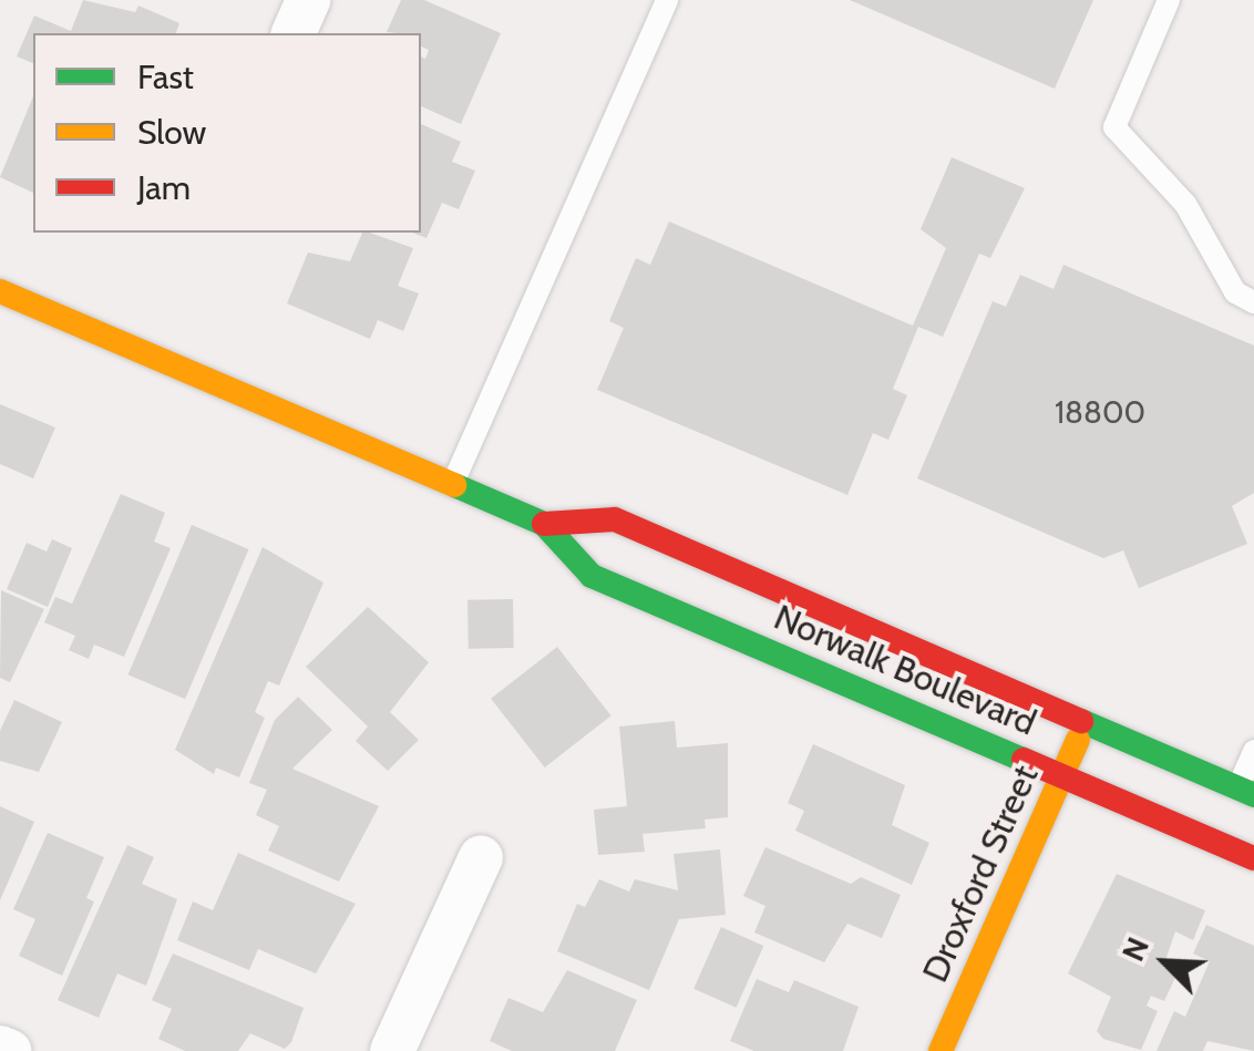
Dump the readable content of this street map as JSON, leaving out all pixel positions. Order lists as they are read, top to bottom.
{
  "streets": {
    "main road": ["Norwalk Boulevard", "Droxford Street"]
  },
  "crossings": [
    ["Norwalk Boulevard", "Droxford Street"]
  ],
  "house_numbers": ["18800"],
  "legend": ["Fast", "Slow", "Jam"],
  "north": "top left"
}
